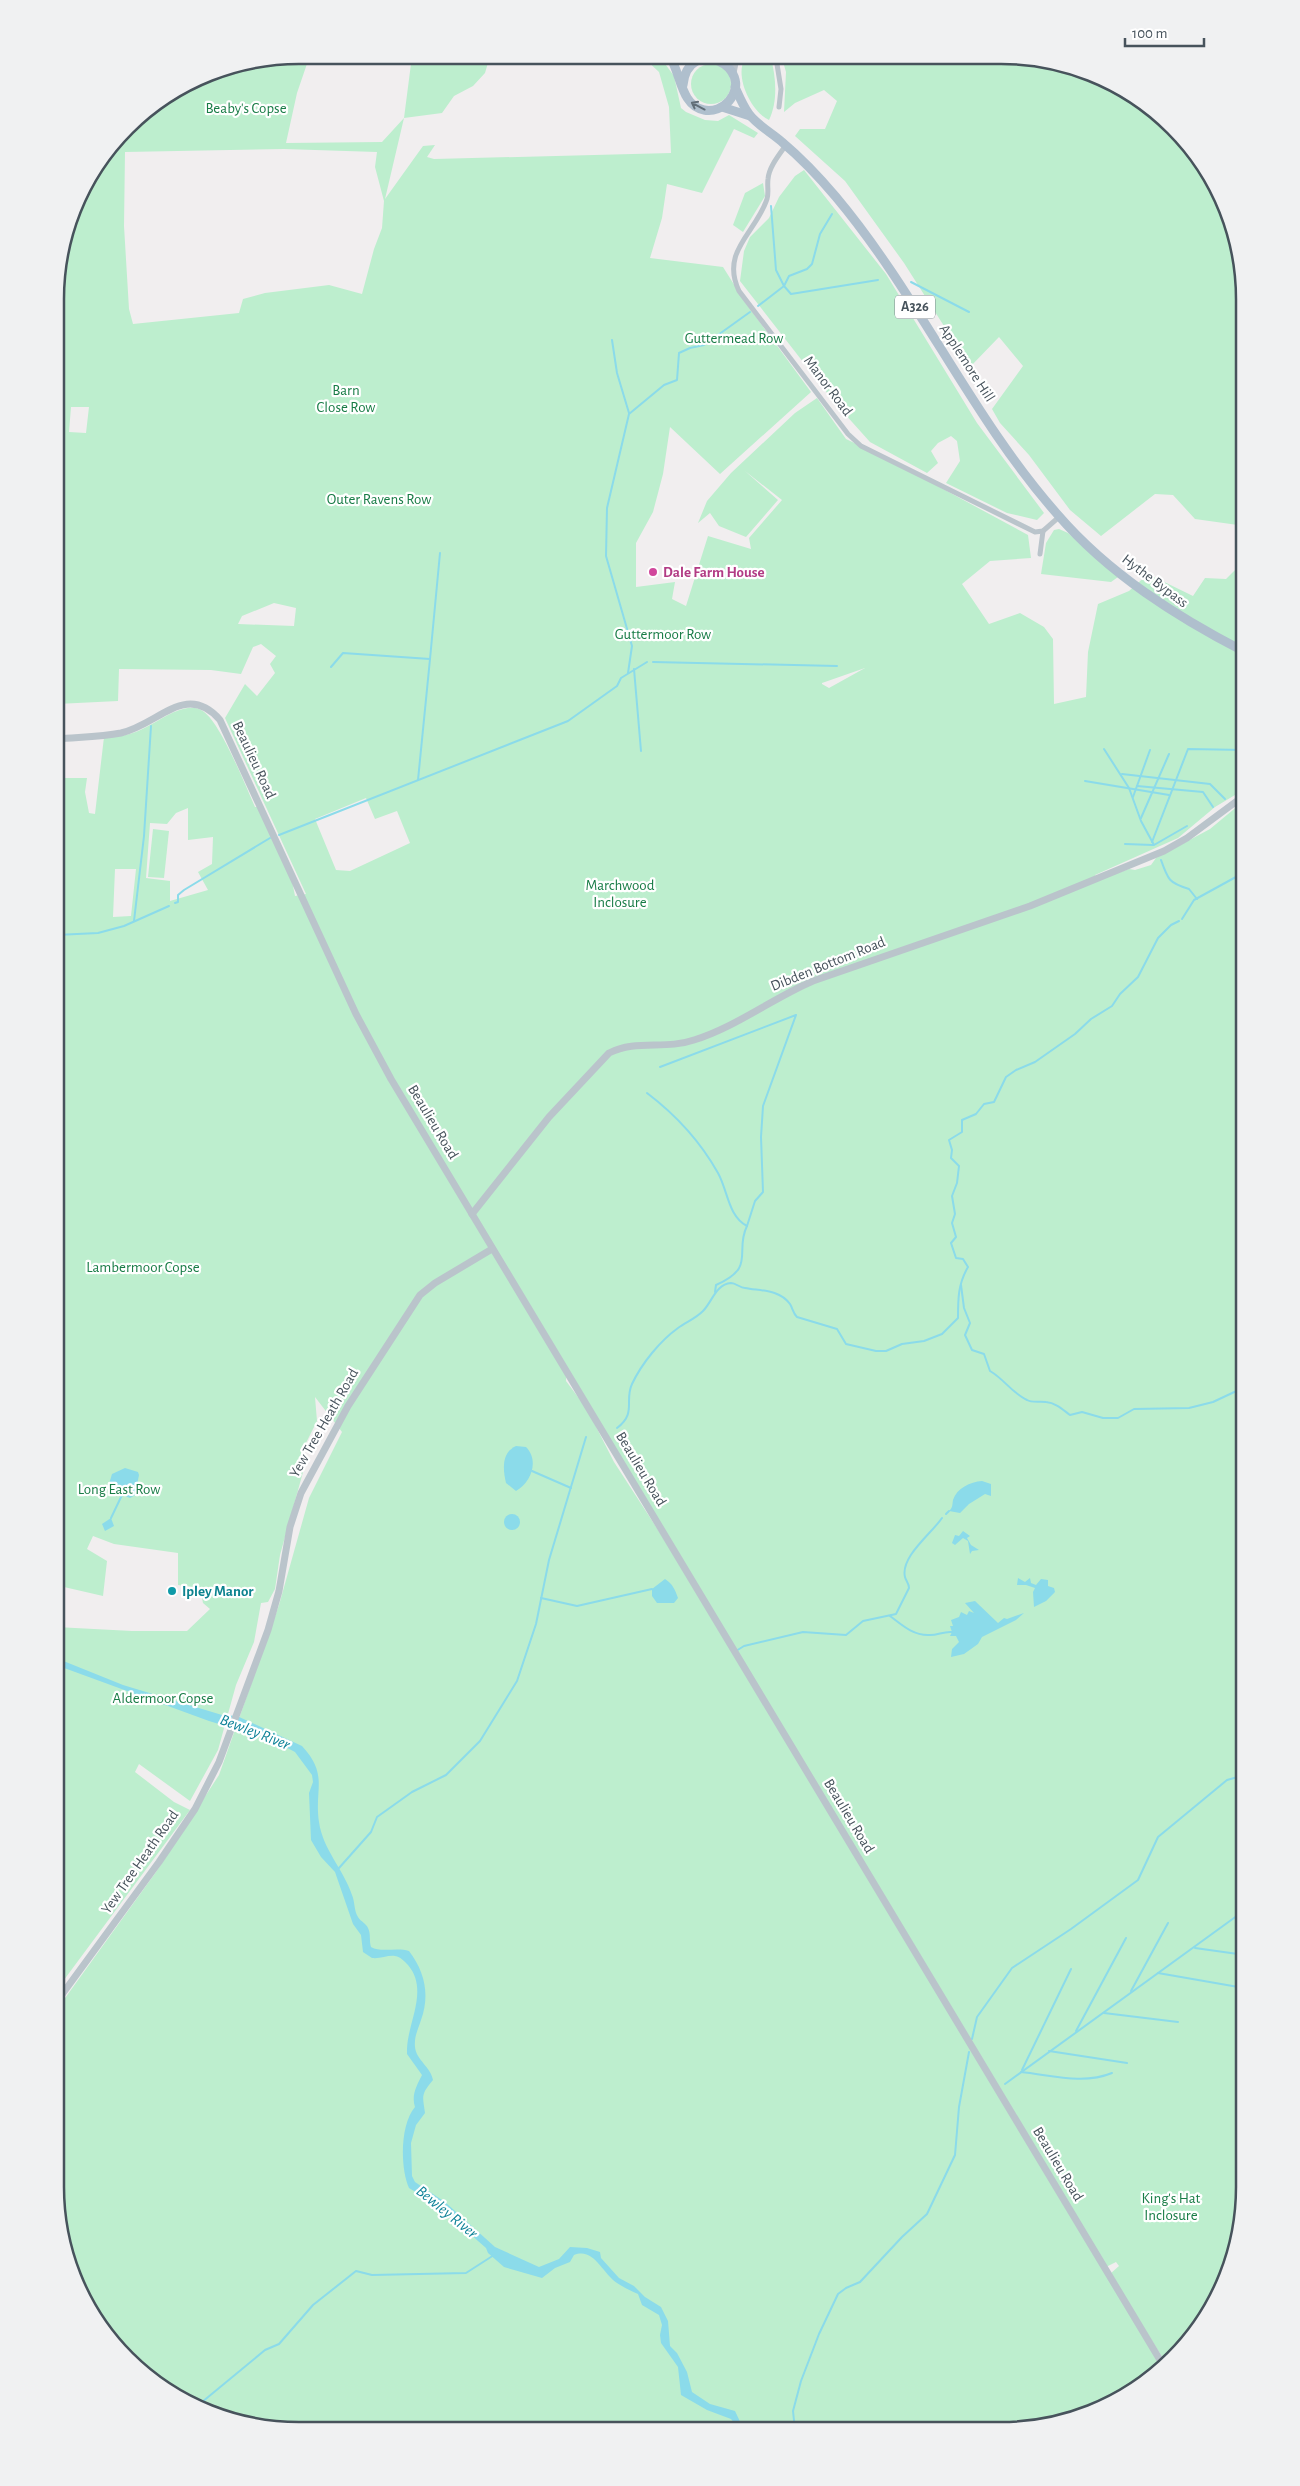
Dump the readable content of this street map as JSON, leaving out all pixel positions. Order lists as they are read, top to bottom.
{
  "streets": {
    "main road": ["A326", "Applemore Hill", "Hythe Bypass"],
    "street": [
      "Manor Road",
      "Beaulieu Road",
      "Dibden Bottom Road",
      "Yew Tree Heath Road"
    ]
  },
  "crossings": [
    ["Applemore Hill", "Manor Road"],
    ["Applemore Hill", "Hythe Bypass"],
    ["Beaulieu Road", "Dibden Bottom Road"],
    ["Beaulieu Road", "Yew Tree Heath Road"]
  ],
  "water": ["Bewley River"],
  "parks": [
    "Beaby's Copse",
    "Guttermead Row",
    "Barn Close Row",
    "Outer Ravens Row",
    "Guttermoor Row",
    "Marchwood Inclosure",
    "Lambermoor Copse",
    "Long East Row",
    "Aldermoor Copse",
    "King's Hat Inclosure"
  ],
  "places": ["Dale Farm House", "Ipley Manor"],
  "scale_bar": "100 m"
}
